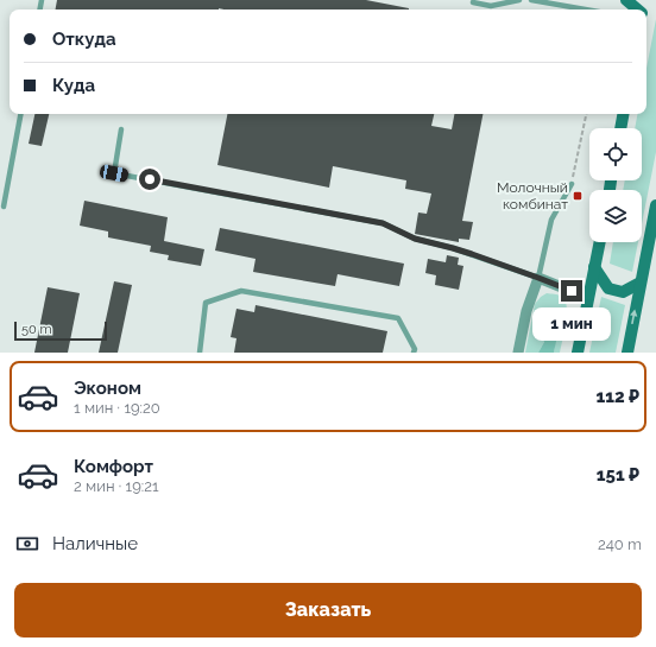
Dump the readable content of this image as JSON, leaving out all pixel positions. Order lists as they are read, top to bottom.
{
  "places": {
    "transit": ["Молочный комбинат"]
  },
  "scale_bar": "50 m",
  "page": {
    "banner": ["Откуда", "Куда"],
    "bubble": "1 мин",
    "scale": "50 m",
    "list": [
      {
        "name": "Эконом",
        "note": "1 мин · 19:20",
        "value": "112 ₽"
      },
      {
        "name": "Комфорт",
        "note": "2 мин · 19:21",
        "value": "151 ₽"
      }
    ],
    "pay": ["Наличные", "240 m"],
    "buttons": "Заказать"
  }
}
